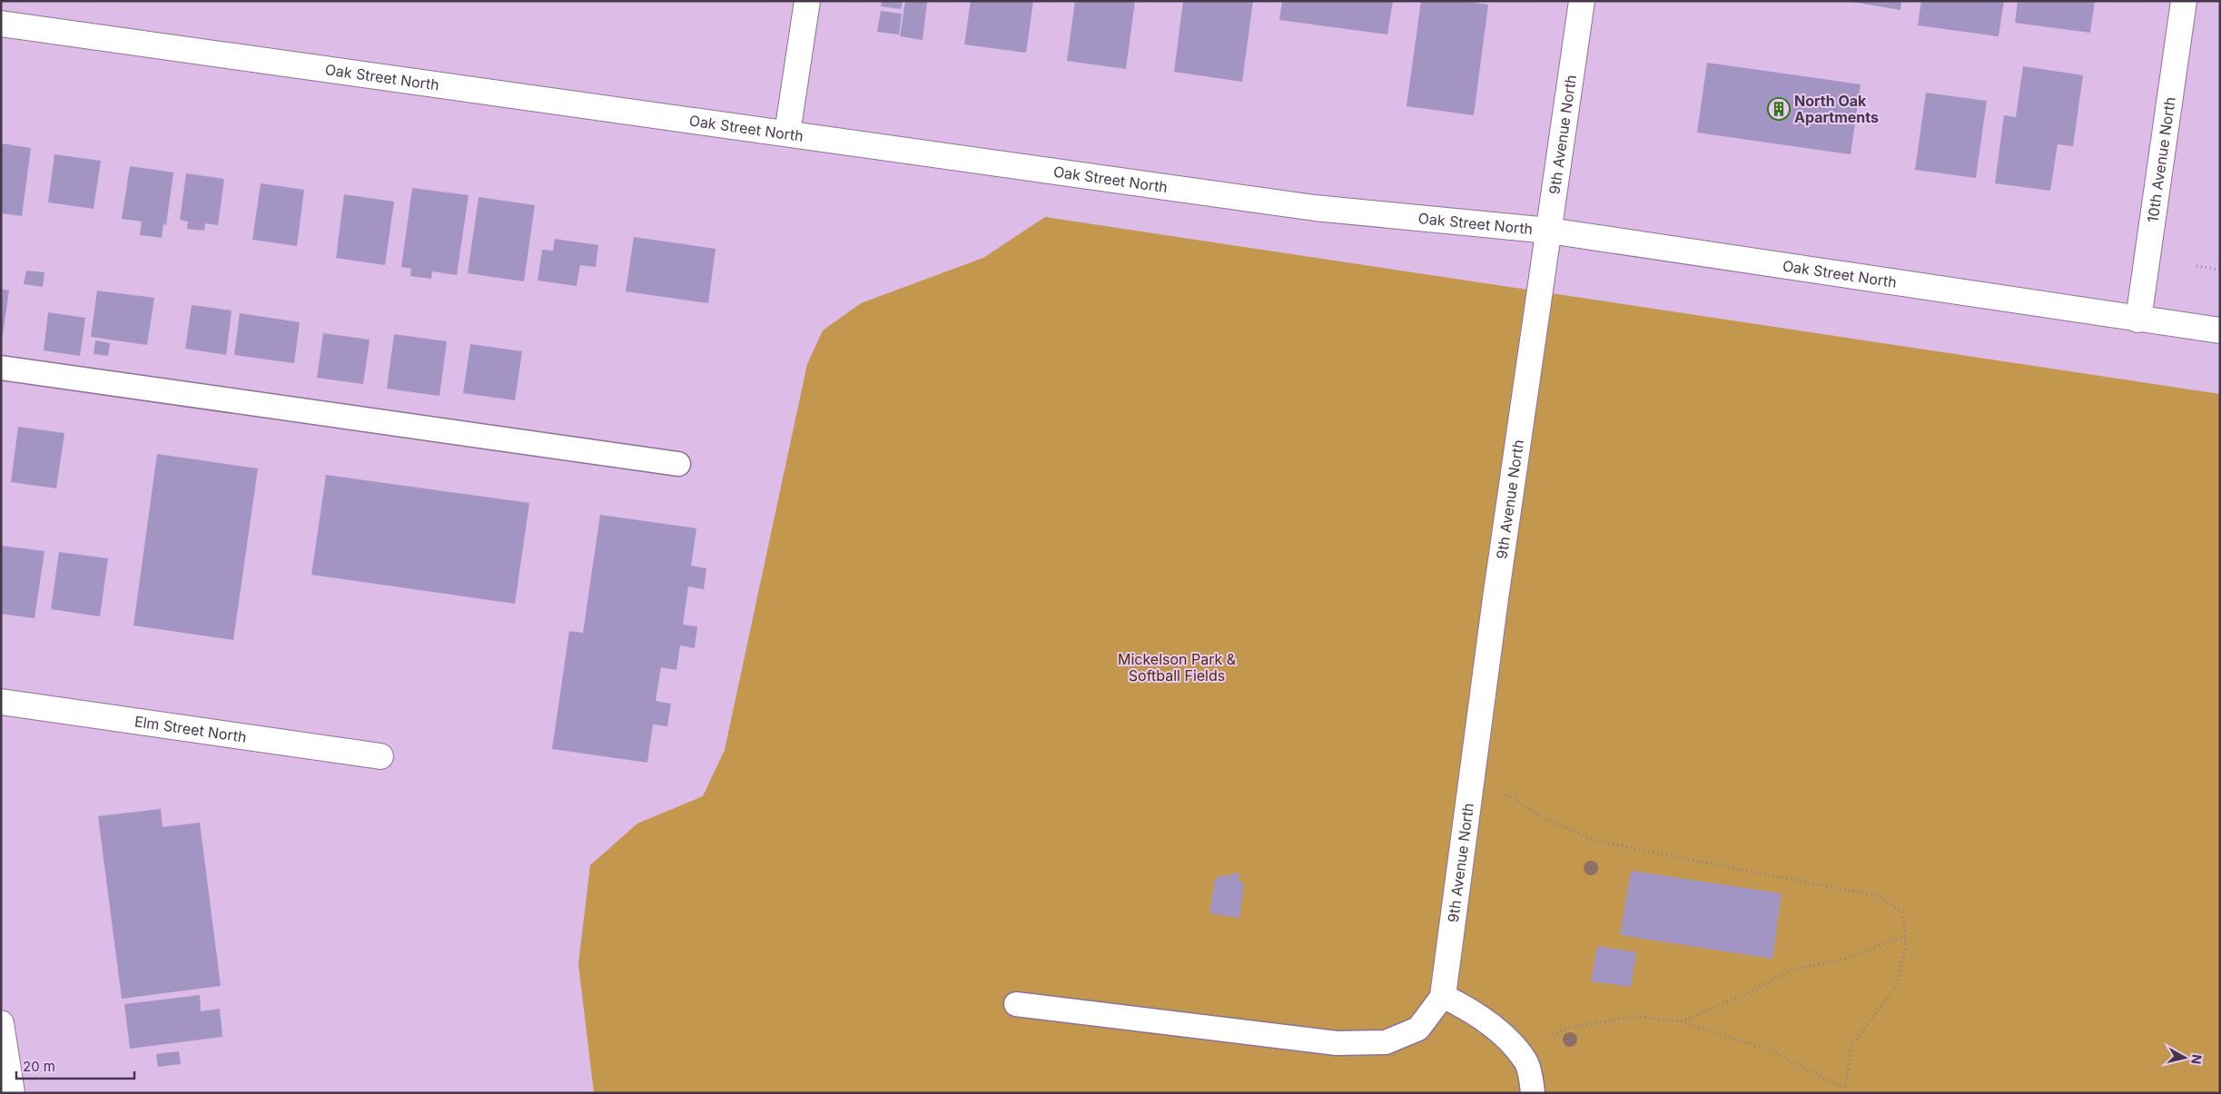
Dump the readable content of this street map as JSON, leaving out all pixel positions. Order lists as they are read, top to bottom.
{
  "streets": {
    "street": [
      "Oak Street North",
      "9th Avenue North",
      "10th Avenue North",
      "Elm Street North"
    ]
  },
  "crossings": [
    ["Oak Street North", "9th Avenue North"],
    ["Oak Street North", "10th Avenue North"]
  ],
  "parks": ["Mickelson Park & Softball Fields"],
  "places": {
    "building": ["North Oak Apartments"]
  },
  "scale_bar": "20 m",
  "north": "right"
}
